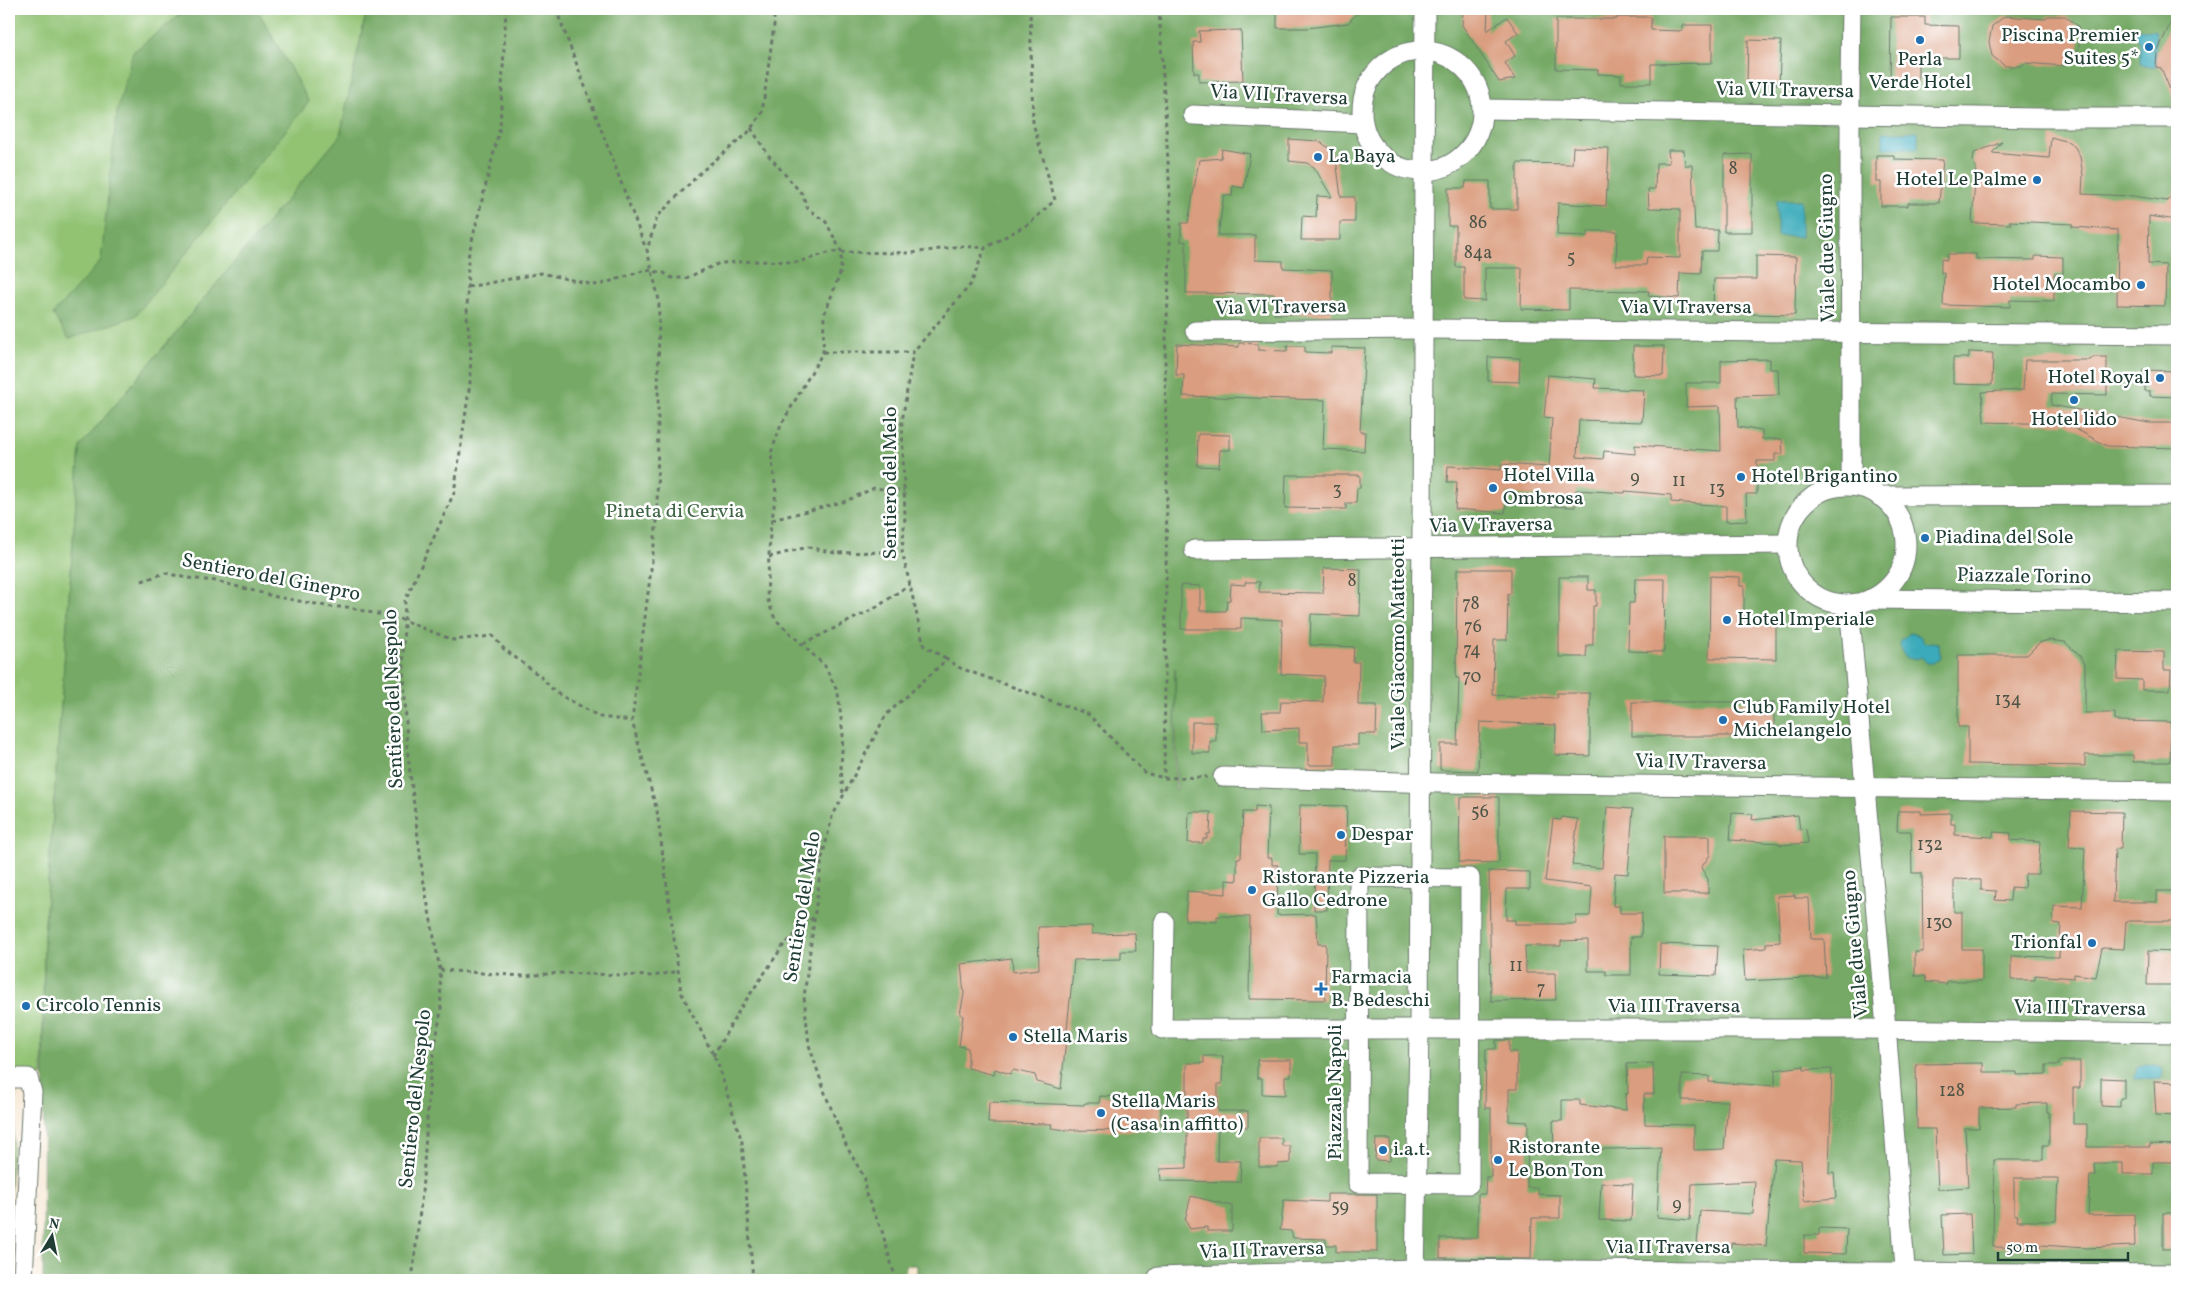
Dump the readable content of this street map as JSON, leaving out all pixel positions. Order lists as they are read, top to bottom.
{
  "streets": {
    "street": [
      "Via VII Traversa",
      "Viale due Giugno",
      "Via VI Traversa",
      "Via V Traversa",
      "Piazzale Torino",
      "Viale Giacomo Matteotti",
      "Via IV Traversa",
      "Via III Traversa",
      "Piazzale Napoli",
      "Via II Traversa"
    ],
    "path": ["Sentiero del Melo", "Sentiero del Ginepro", "Sentiero del Nespolo"]
  },
  "crossings": [
    ["Via VII Traversa", "Viale due Giugno"],
    ["Viale due Giugno", "Via VI Traversa"],
    ["Viale due Giugno", "Via V Traversa"],
    ["Viale due Giugno", "Piazzale Torino"],
    ["Viale due Giugno", "Via IV Traversa"],
    ["Viale due Giugno", "Via III Traversa"],
    ["Viale due Giugno", "Via II Traversa"],
    ["Via VI Traversa", "Viale Giacomo Matteotti"],
    ["Via V Traversa", "Piazzale Torino"],
    ["Via V Traversa", "Viale Giacomo Matteotti"],
    ["Sentiero del Ginepro", "Sentiero del Nespolo"],
    ["Viale Giacomo Matteotti", "Via IV Traversa"],
    ["Viale Giacomo Matteotti", "Via III Traversa"],
    ["Viale Giacomo Matteotti", "Piazzale Napoli"],
    ["Viale Giacomo Matteotti", "Via II Traversa"],
    ["Via III Traversa", "Piazzale Napoli"]
  ],
  "parks": ["Pineta di Cervia"],
  "places": {
    "other": [
      "Perla Verde Hotel",
      "Piscina Premier Suites 5*",
      "La Baya",
      "Hotel Le Palme",
      "Hotel Mocambo",
      "Hotel Royal",
      "Hotel lido",
      "Hotel Brigantino",
      "Hotel Villa Ombrosa",
      "Piadina del Sole",
      "Hotel Imperiale",
      "Club Family Hotel Michelangelo",
      "Despar",
      "Ristorante Pizzeria Gallo Cedrone",
      "Trionfal",
      "Circolo Tennis",
      "Stella Maris",
      "Stella Maris (Casa in affitto)",
      "i.a.t.",
      "Ristorante Le Bon Ton"
    ],
    "health": ["Farmacia B. Bedeschi"]
  },
  "house_numbers": [
    "8",
    "86",
    "84a",
    "5",
    "9",
    "11",
    "13",
    "3",
    "8",
    "78",
    "76",
    "74",
    "70",
    "134",
    "56",
    "132",
    "130",
    "11",
    "7",
    "128",
    "9",
    "59"
  ],
  "scale_bar": "50 m",
  "north": "top"
}
